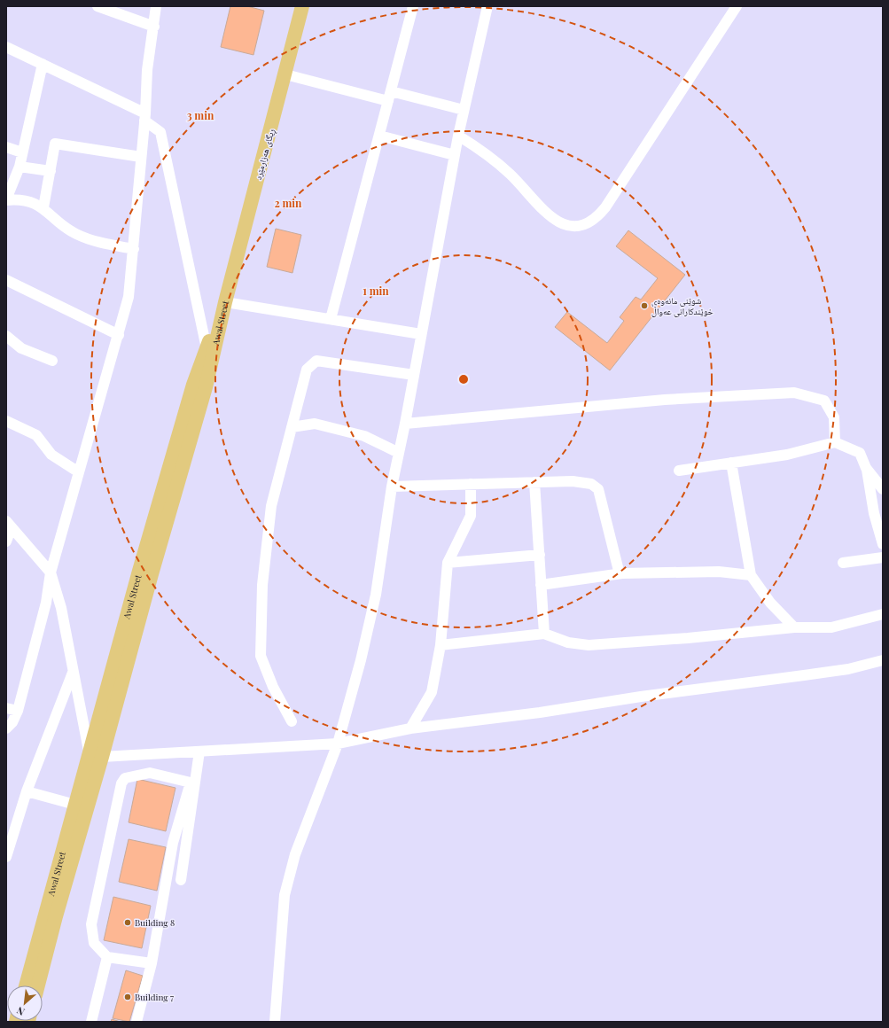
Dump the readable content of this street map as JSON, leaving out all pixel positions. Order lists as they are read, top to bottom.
{
  "streets": {
    "main road": ["ڕیگای هەزارمێرد", "Awal Street"]
  },
  "crossings": [
    ["ڕیگای هەزارمێرد", "Awal Street"]
  ],
  "places": ["شوێنی مانەوەی خوێندکارانی عەواڵ", "Building 8", "Building 7"],
  "north": "bottom left",
  "rings": ["3 min", "2 min", "1 min"]
}
